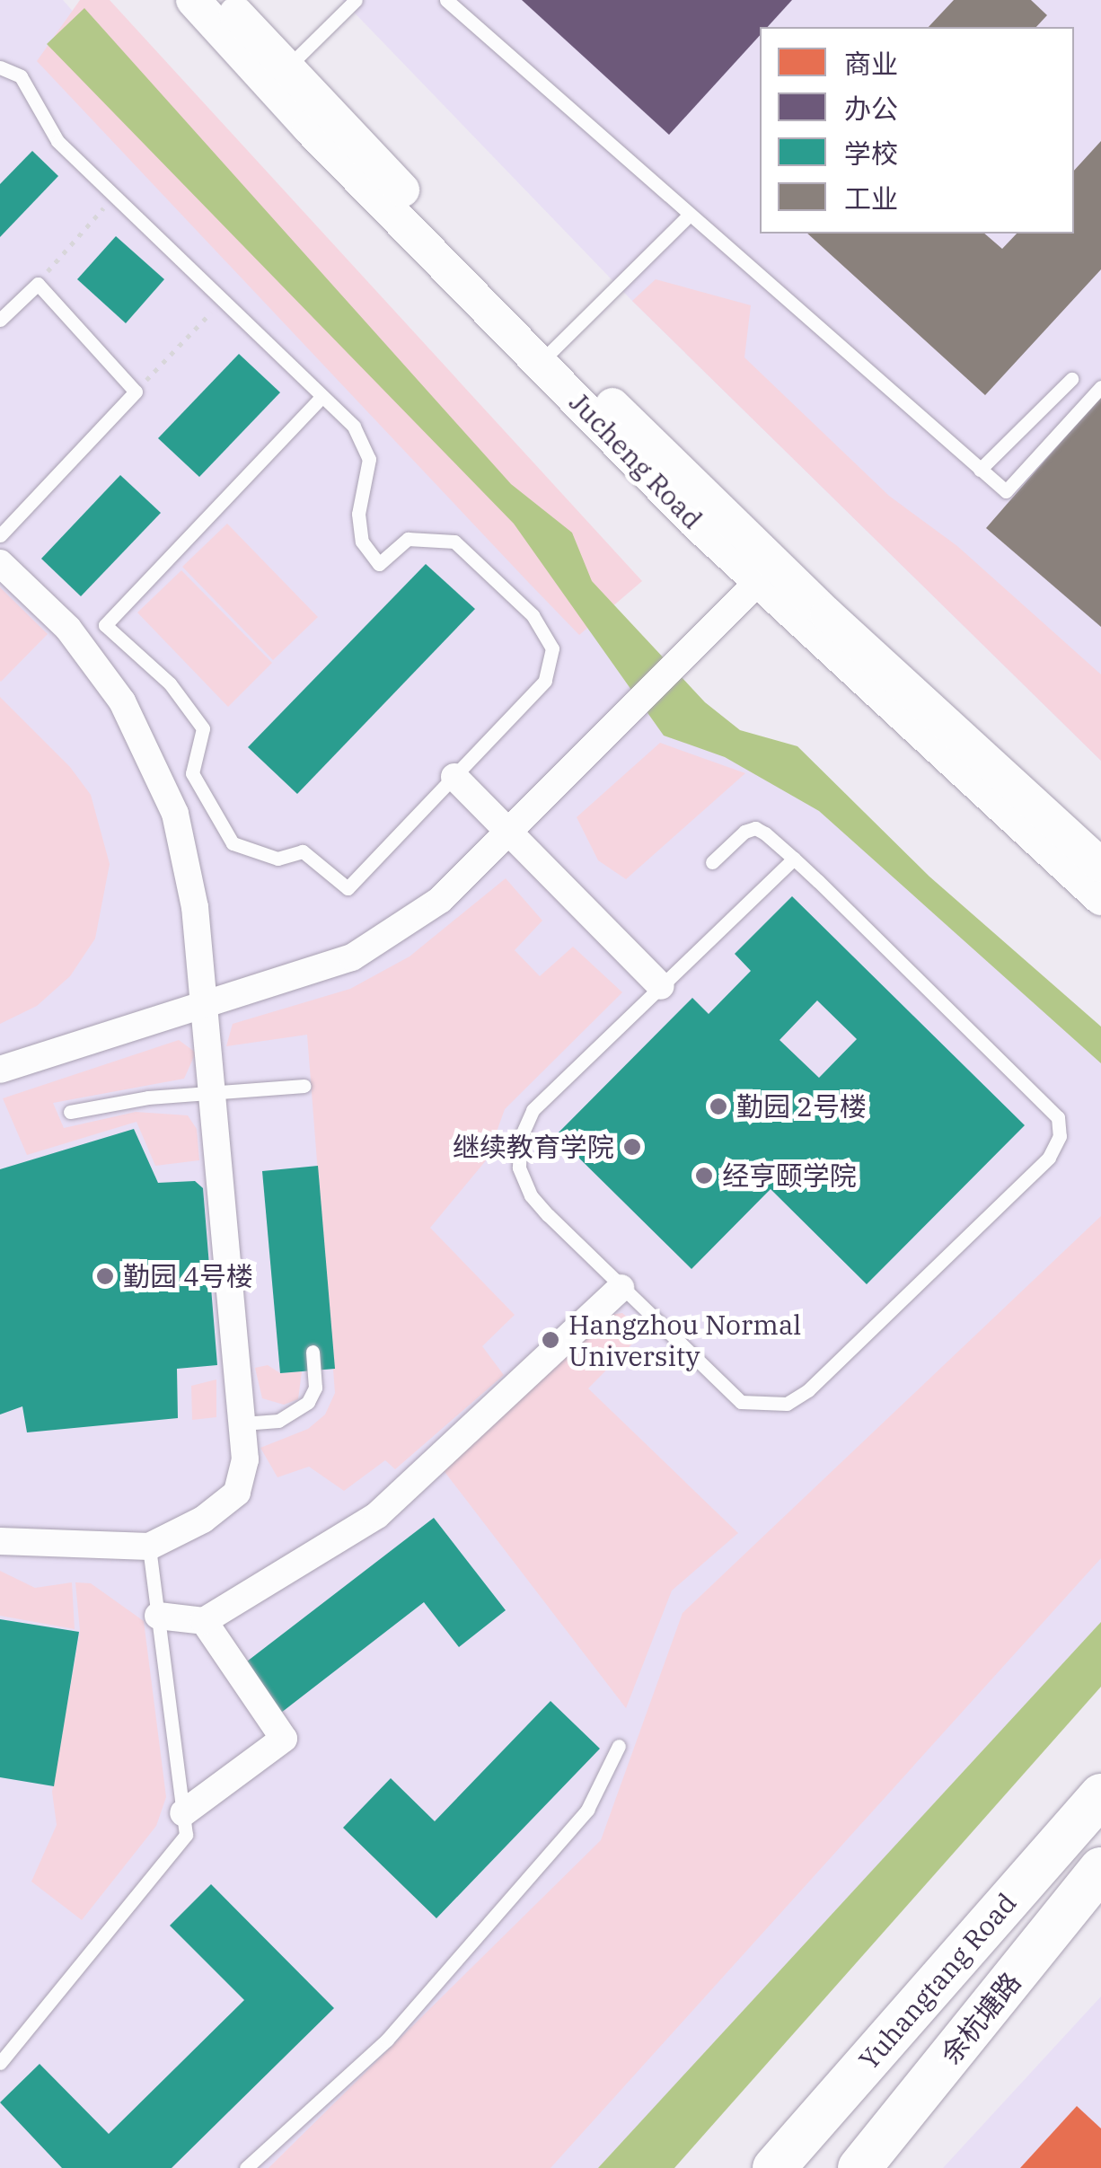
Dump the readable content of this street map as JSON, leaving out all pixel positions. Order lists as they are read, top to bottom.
{
  "streets": {
    "main road": ["Yuhangtang Road", "余杭塘路"],
    "street": ["Jucheng Road"]
  },
  "places": [
    "勤园 2号楼",
    "继续教育学院",
    "经亨颐学院",
    "勤园 4号楼",
    "Hangzhou Normal University"
  ],
  "legend": [
    "商业",
    "办公",
    "学校",
    "工业"
  ]
}
